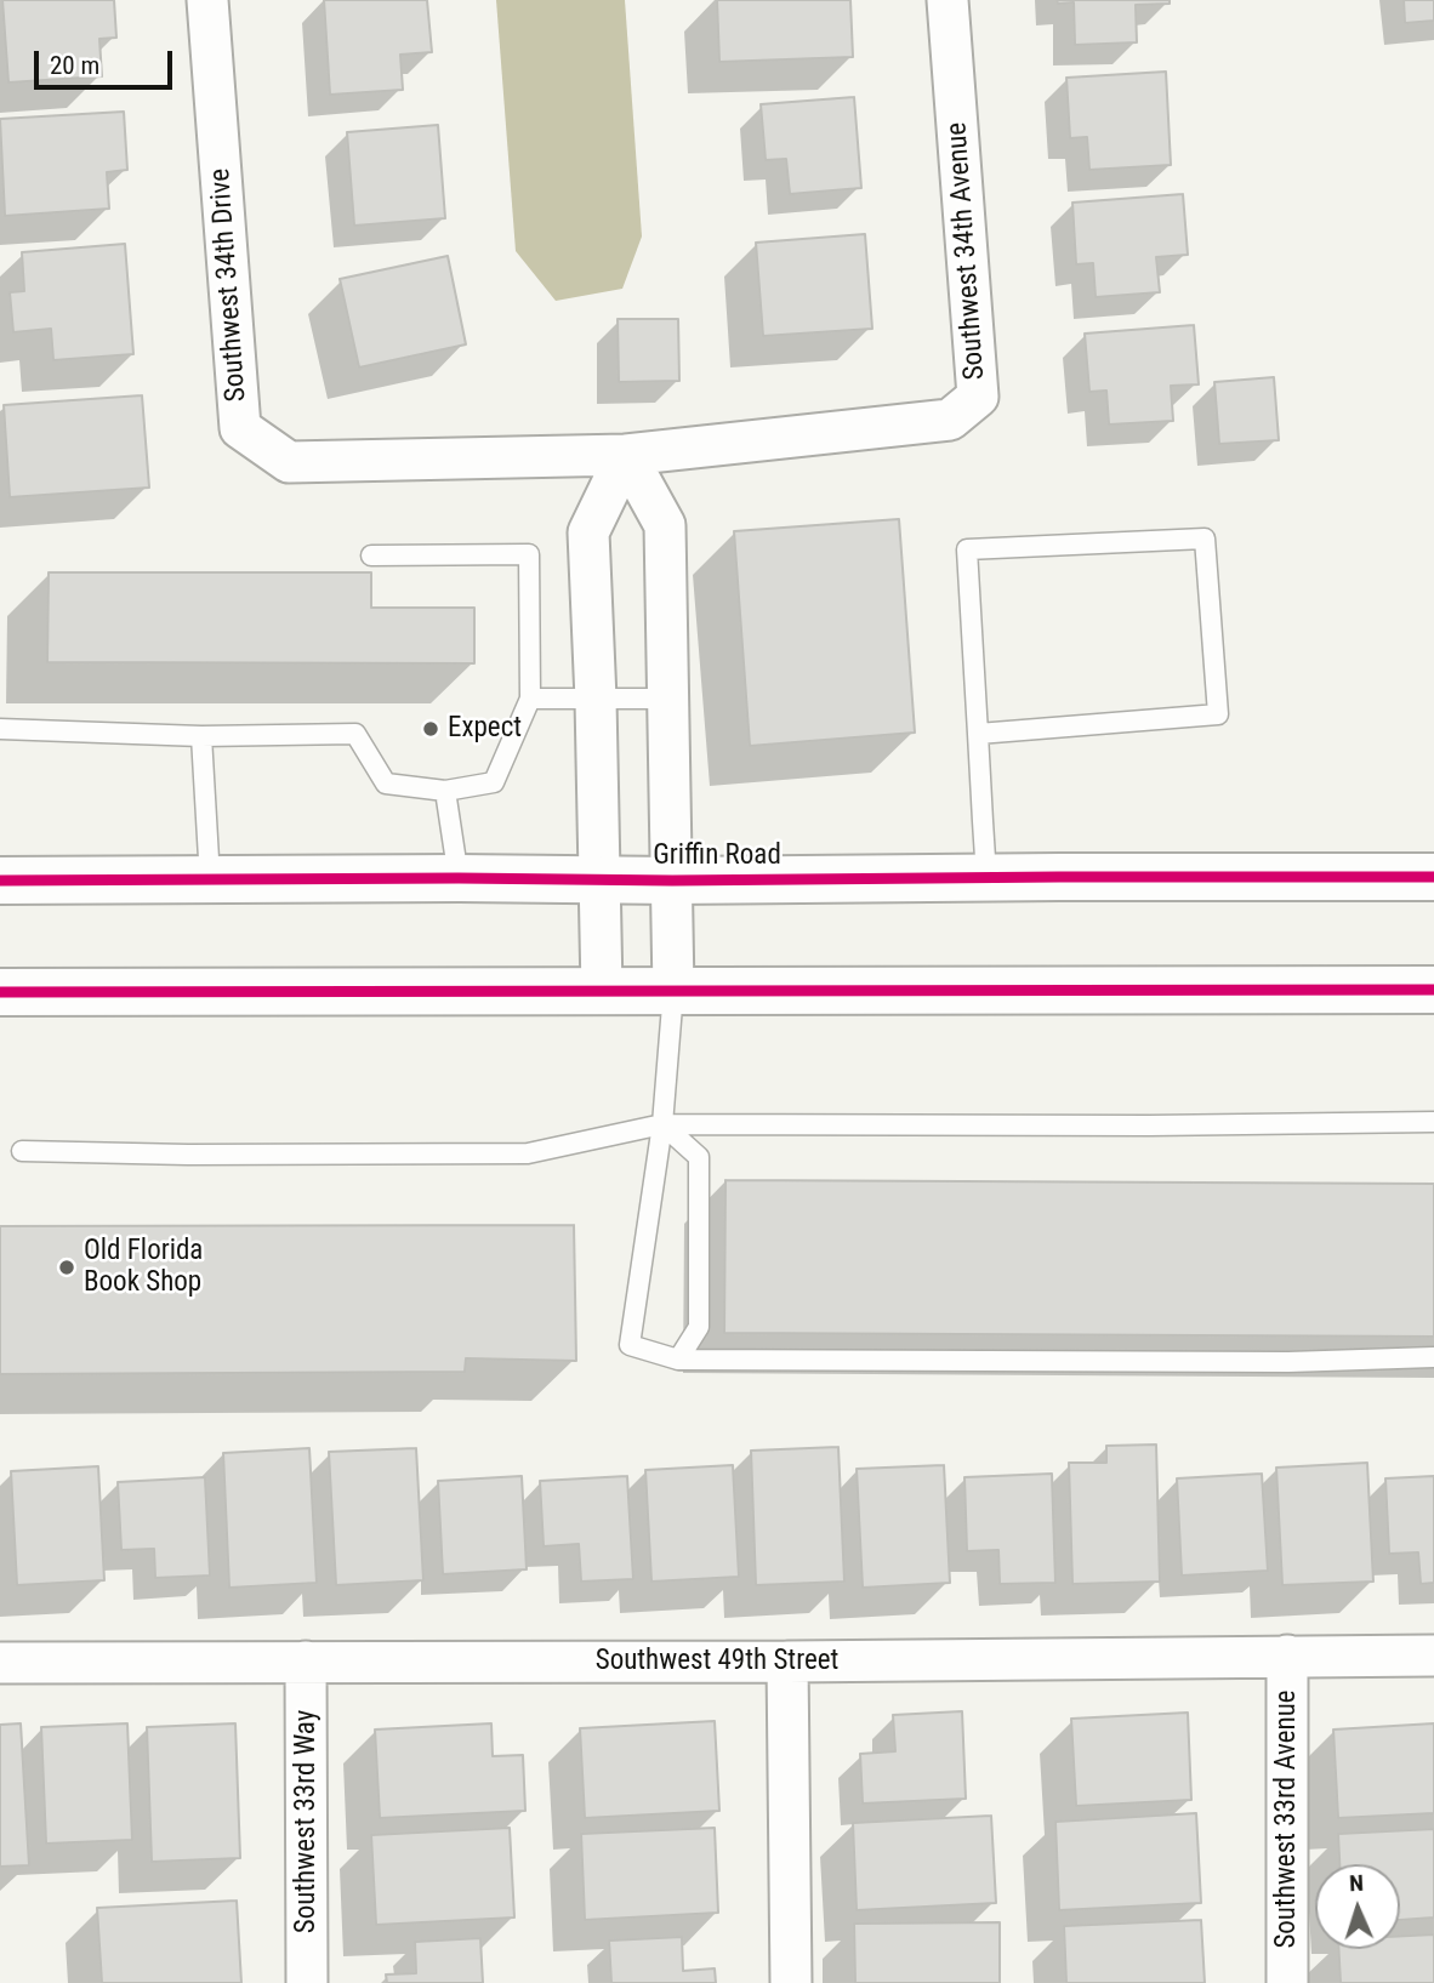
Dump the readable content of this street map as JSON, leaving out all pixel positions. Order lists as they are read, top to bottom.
{
  "streets": {
    "main road": ["Griffin Road"],
    "street": [
      "Southwest 34th Avenue",
      "Southwest 34th Drive",
      "Southwest 49th Street",
      "Southwest 33rd Avenue",
      "Southwest 33rd Way"
    ]
  },
  "crossings": [
    ["Southwest 34th Avenue", "Southwest 34th Drive"],
    ["Southwest 49th Street", "Southwest 33rd Avenue"],
    ["Southwest 49th Street", "Southwest 33rd Way"]
  ],
  "places": ["Expect", "Old Florida Book Shop"],
  "scale_bar": "20 m",
  "north": "top"
}
